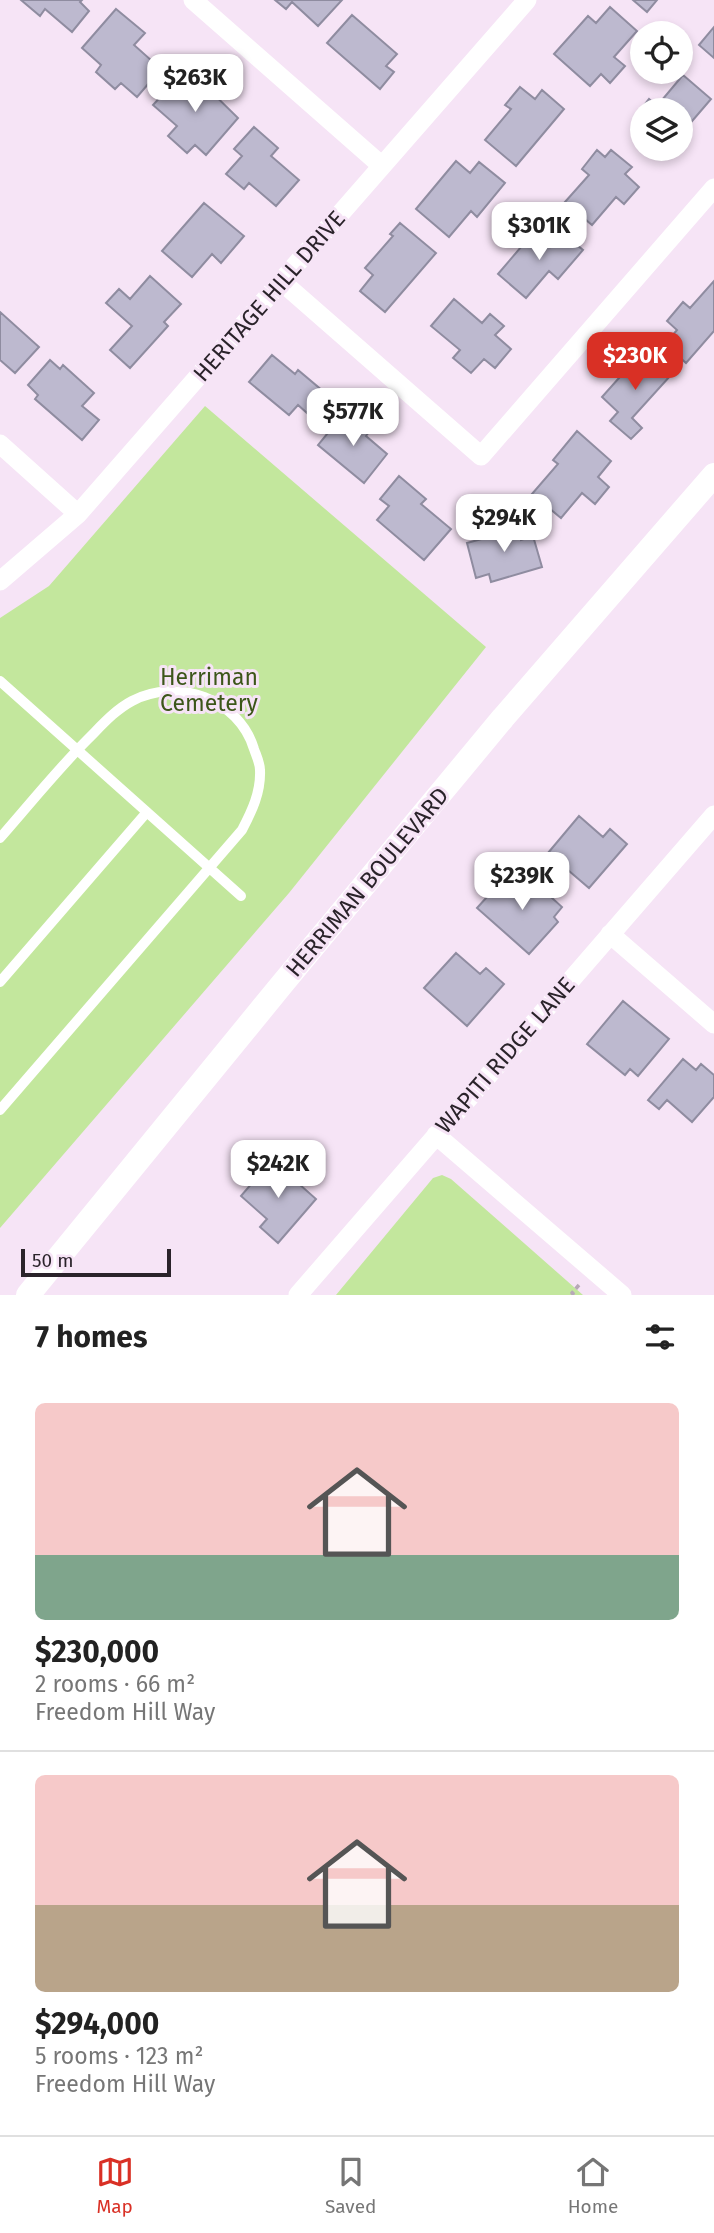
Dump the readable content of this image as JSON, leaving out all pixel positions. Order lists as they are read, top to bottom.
{
  "streets": {
    "street": ["HERITAGE HILL DRIVE", "HERRIMAN BOULEVARD", "WAPITI RIDGE LANE"]
  },
  "parks": ["Herriman Cemetery"],
  "scale_bar": "50 m",
  "page": {
    "price": [
      "$263K",
      "$301K",
      "$230K",
      "$577K",
      "$294K",
      "$239K",
      "$242K"
    ],
    "scale": "50 m",
    "heading": "7 homes",
    "list": [
      {
        "name": "$230,000",
        "note": "2 rooms · 66 m² · Freedom Hill Way"
      },
      {
        "name": "$294,000",
        "note": "5 rooms · 123 m² · Freedom Hill Way"
      }
    ],
    "tabs": ["Map", "Saved", "Home"]
  }
}
